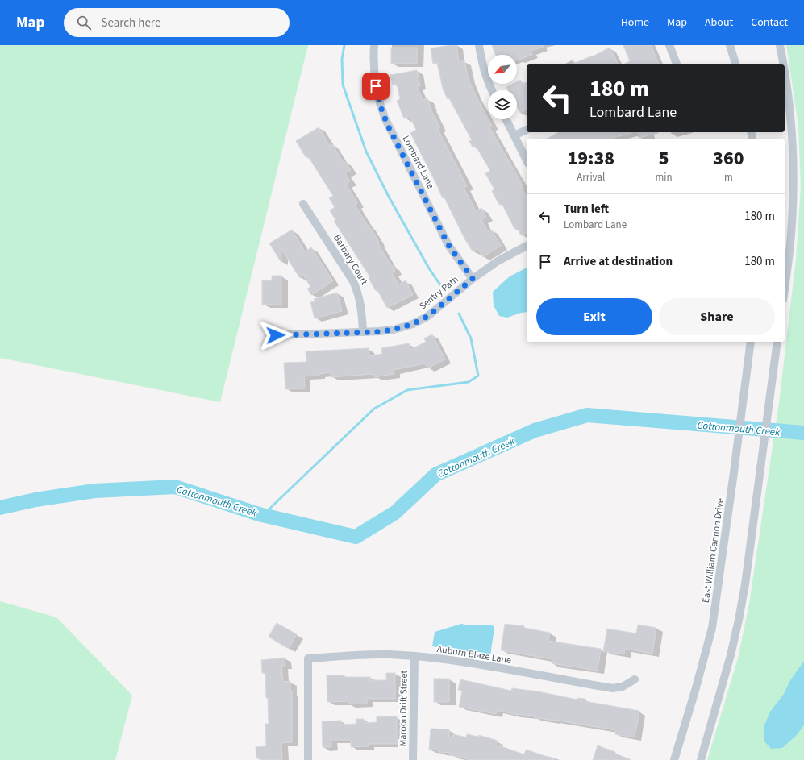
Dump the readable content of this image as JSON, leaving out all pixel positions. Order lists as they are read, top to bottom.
{
  "streets": {
    "street": [
      "Lombard Lane",
      "Barbary Court",
      "Sentry Path",
      "East William Cannon Drive",
      "Auburn Blaze Lane",
      "Maroon Drift Street"
    ]
  },
  "crossings": [
    ["Lombard Lane", "Sentry Path"],
    ["Barbary Court", "Sentry Path"],
    ["Auburn Blaze Lane", "Maroon Drift Street"]
  ],
  "water": ["Cottonmouth Creek"],
  "north": "bottom left",
  "page": {
    "header": "Map",
    "search": "Search here",
    "nav": [
      "Home",
      "Map",
      "About",
      "Contact"
    ],
    "turn": ["180 m", "Lombard Lane"],
    "eta": [
      "19:38",
      "Arrival",
      "5",
      "min",
      "360",
      "m"
    ],
    "list": [
      {
        "name": "Turn left",
        "note": "Lombard Lane",
        "value": "180 m"
      },
      {
        "name": "Arrive at destination",
        "value": "180 m"
      }
    ],
    "buttons": ["Exit", "Share"]
  }
}
